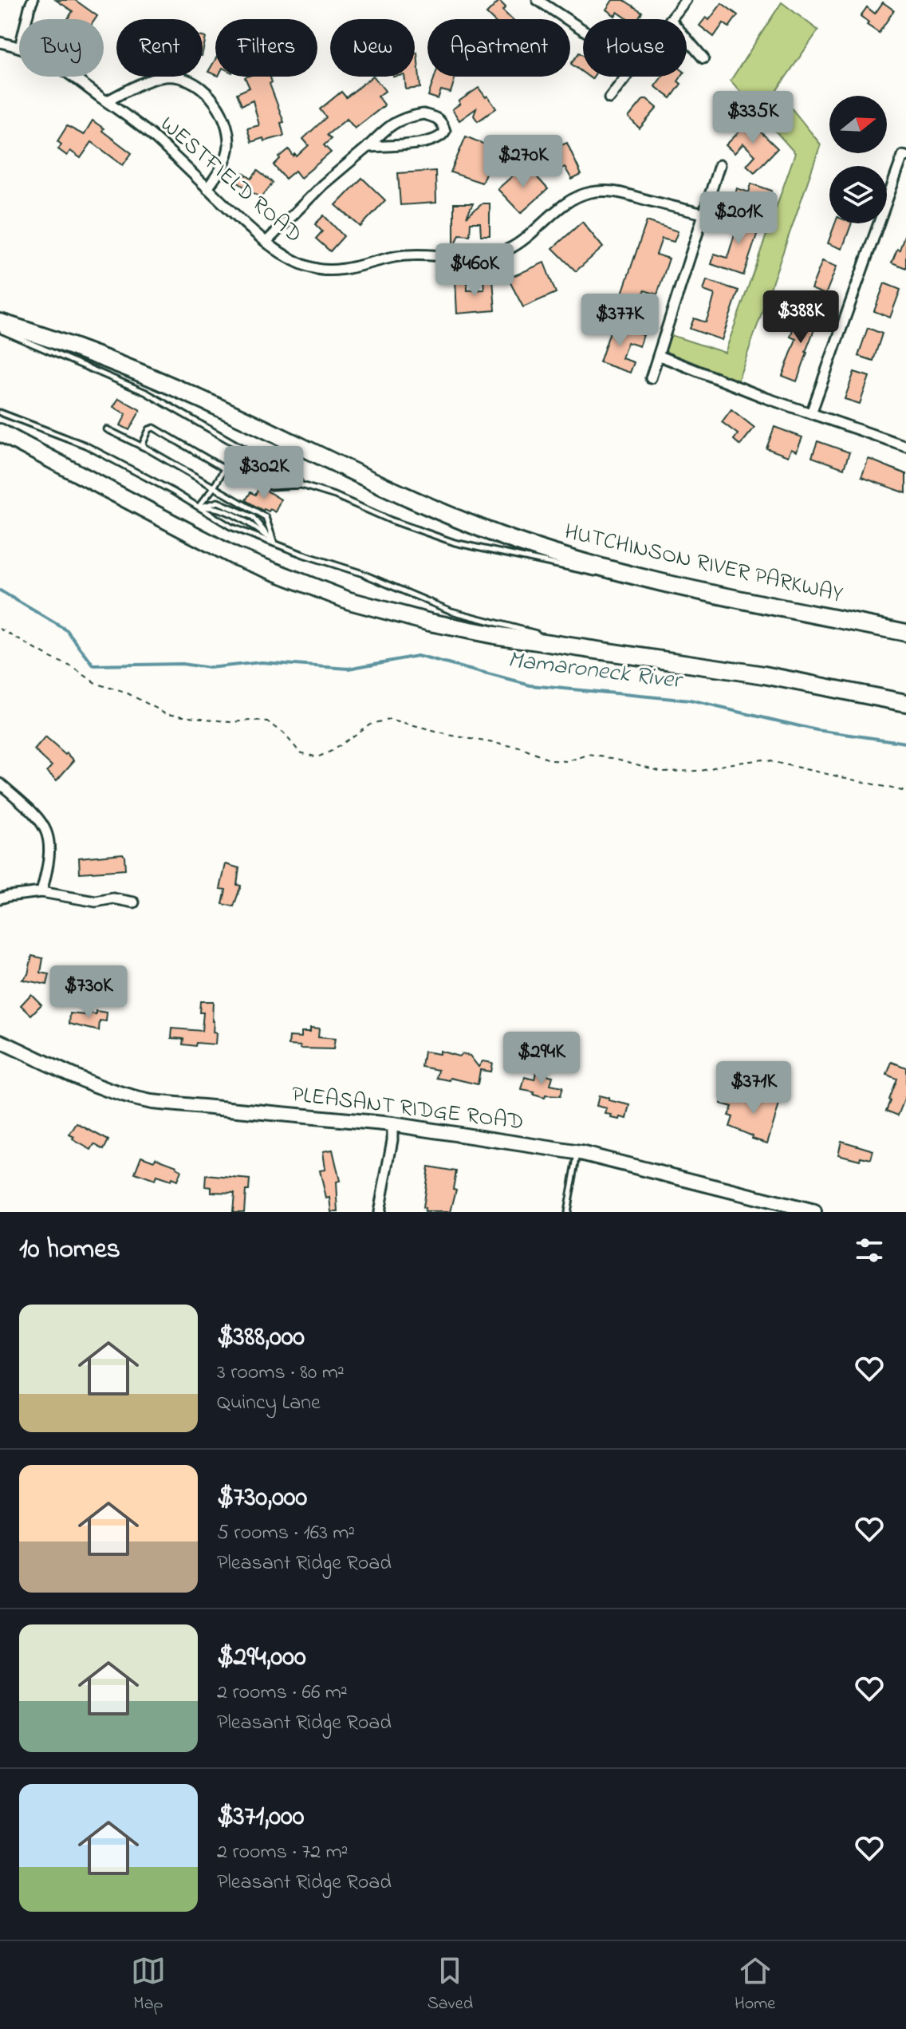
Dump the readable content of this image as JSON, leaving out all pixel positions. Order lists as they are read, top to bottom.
{
  "streets": {
    "highway": ["HUTCHINSON RIVER PARKWAY"],
    "street": ["WESTFIELD ROAD", "PLEASANT RIDGE ROAD"]
  },
  "water": ["Mamaroneck River"],
  "north": "right",
  "page": {
    "chip": [
      "Buy",
      "Rent",
      "Filters",
      "New",
      "Apartment",
      "House"
    ],
    "price": [
      "$335K",
      "$270K",
      "$201K",
      "$460K",
      "$388K",
      "$377K",
      "$302K",
      "$730K",
      "$294K",
      "$371K"
    ],
    "heading": "10 homes",
    "list": [
      {
        "name": "$388,000",
        "note": "3 rooms · 80 m² · Quincy Lane"
      },
      {
        "name": "$730,000",
        "note": "5 rooms · 163 m² · Pleasant Ridge Road"
      },
      {
        "name": "$294,000",
        "note": "2 rooms · 66 m² · Pleasant Ridge Road"
      },
      {
        "name": "$371,000",
        "note": "2 rooms · 72 m² · Pleasant Ridge Road"
      }
    ],
    "tabs": ["Map", "Saved", "Home"]
  }
}
